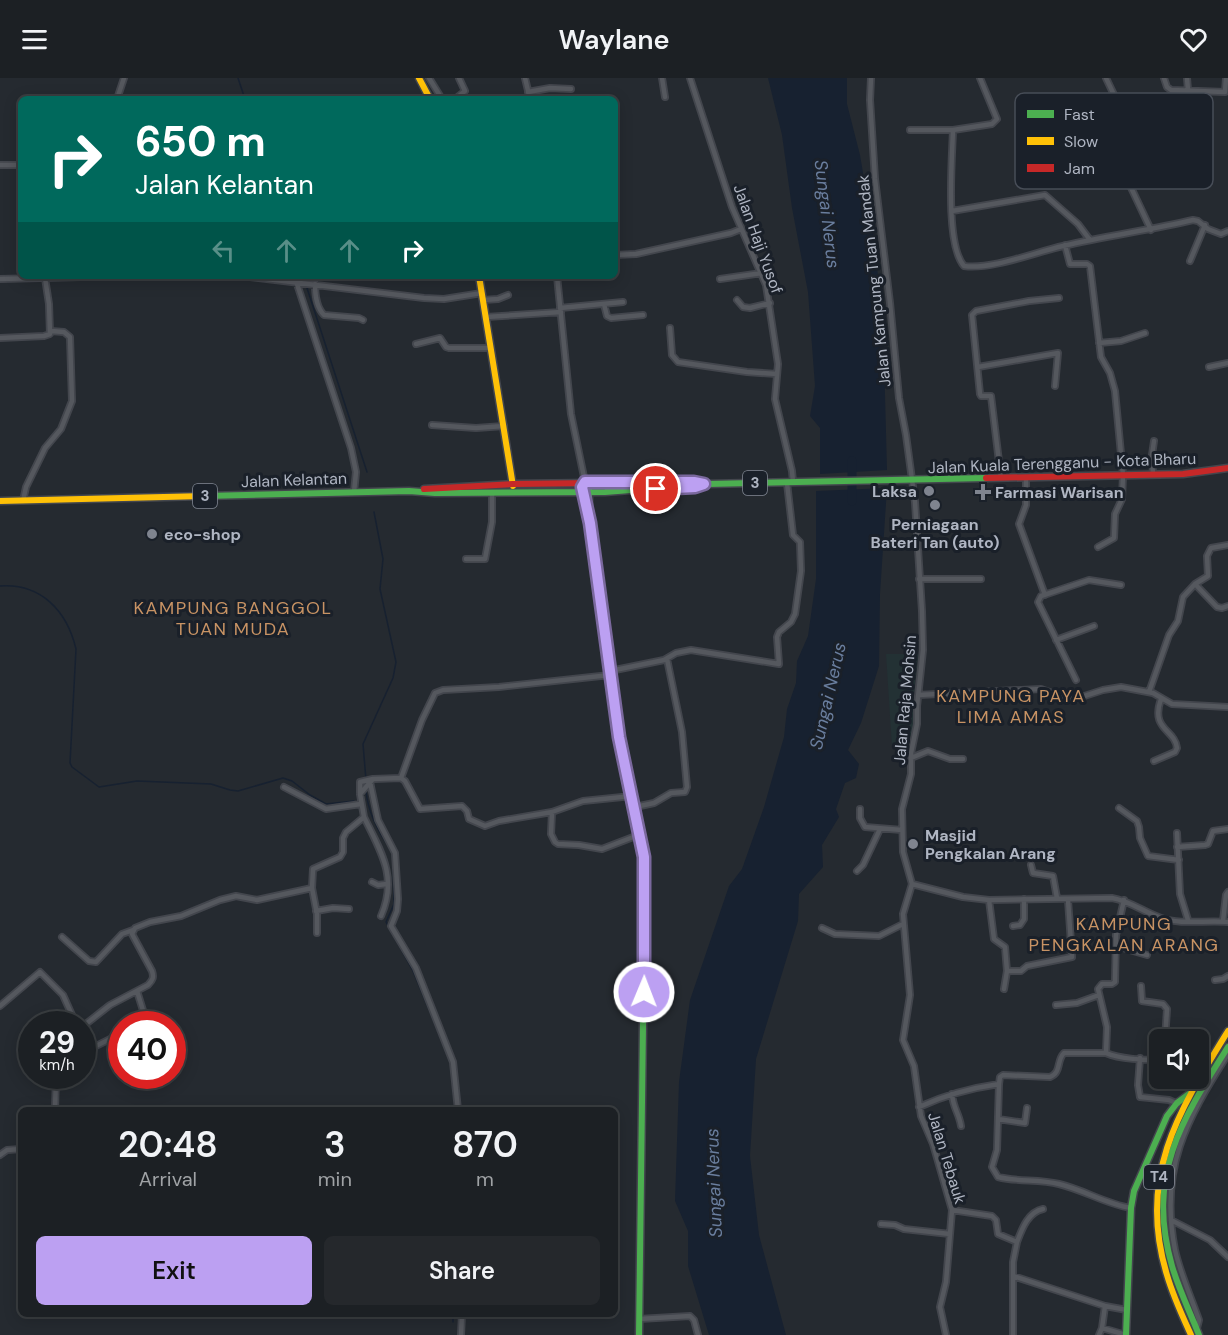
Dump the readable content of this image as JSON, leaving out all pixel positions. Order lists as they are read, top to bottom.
{
  "streets": {
    "main road": [
      "Jalan Kuala Terengganu - Kota Bharu",
      "Jalan Kelantan",
      "3",
      "T4"
    ],
    "street": [
      "Jalan Haji Yusof",
      "Jalan Kampung Tuan Mandak",
      "Jalan Raja Mohsin",
      "Jalan Tebauk"
    ]
  },
  "crossings": [
    ["Jalan Haji Yusof", "Jalan Kelantan"],
    ["Jalan Kampung Tuan Mandak", "Jalan Kuala Terengganu - Kota Bharu"],
    ["Jalan Kampung Tuan Mandak", "Jalan Raja Mohsin"],
    ["Jalan Kuala Terengganu - Kota Bharu", "Jalan Kelantan"],
    ["Jalan Kuala Terengganu - Kota Bharu", "Jalan Raja Mohsin"],
    ["Jalan Raja Mohsin", "Jalan Tebauk"]
  ],
  "districts": ["KAMPUNG BANGGOL TUAN MUDA", "KAMPUNG PAYA LIMA AMAS", "KAMPUNG PENGKALAN ARANG"],
  "water": ["Sungai Nerus"],
  "places": {
    "other": [
      "Laksa",
      "Perniagaan Bateri Tan (auto)",
      "eco-shop",
      "Masjid Pengkalan Arang"
    ],
    "health": ["Farmasi Warisan"]
  },
  "legend": ["Fast", "Slow", "Jam"],
  "page": {
    "header": "Waylane",
    "turn": ["650 m", "Jalan Kelantan"],
    "speed": "29 km/h",
    "limit": "40",
    "eta": [
      "20:48",
      "Arrival",
      "3",
      "min",
      "870",
      "m"
    ],
    "buttons": ["Exit", "Share"]
  }
}
